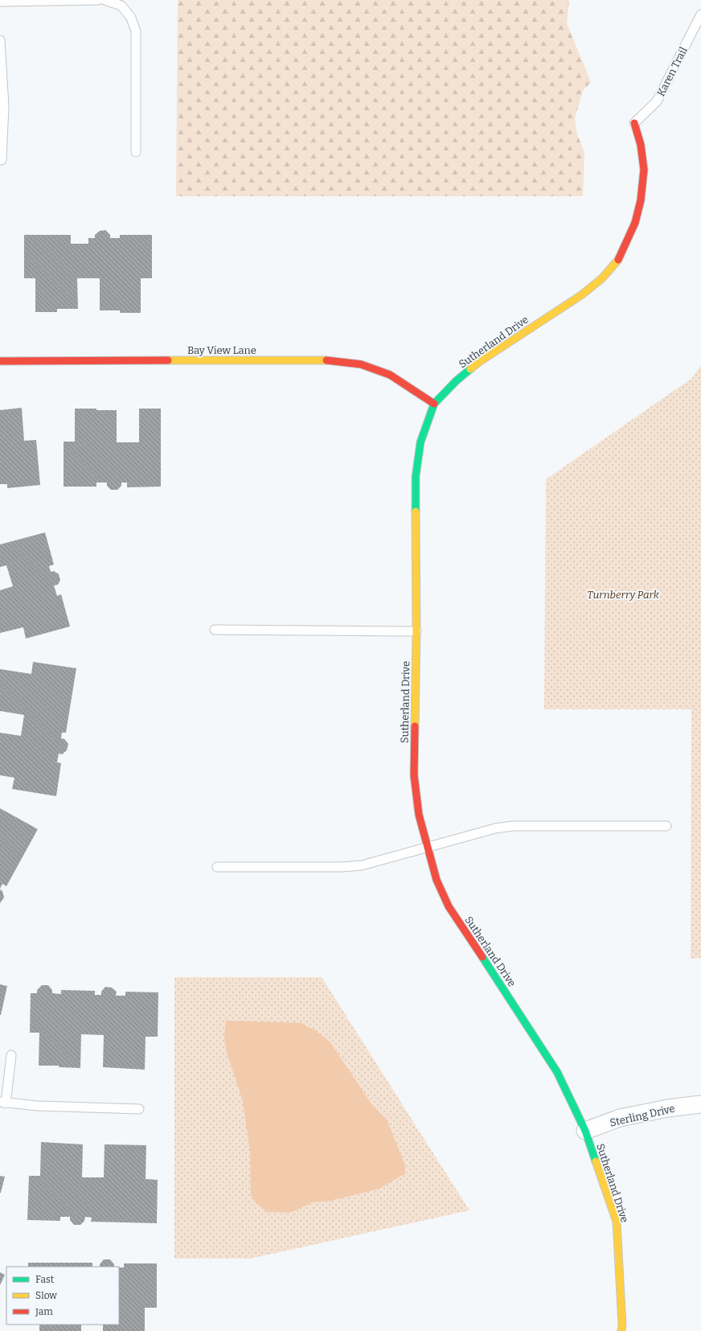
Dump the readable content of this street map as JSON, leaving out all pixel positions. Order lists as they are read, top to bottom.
{
  "streets": {
    "street": ["Sutherland Drive", "Bay View Lane", "Sterling Drive"],
    "lane": ["Karen Trail"]
  },
  "crossings": [
    ["Karen Trail", "Sutherland Drive"],
    ["Sutherland Drive", "Bay View Lane"],
    ["Sutherland Drive", "Sterling Drive"]
  ],
  "parks": ["Turnberry Park"],
  "legend": ["Fast", "Slow", "Jam"]
}
